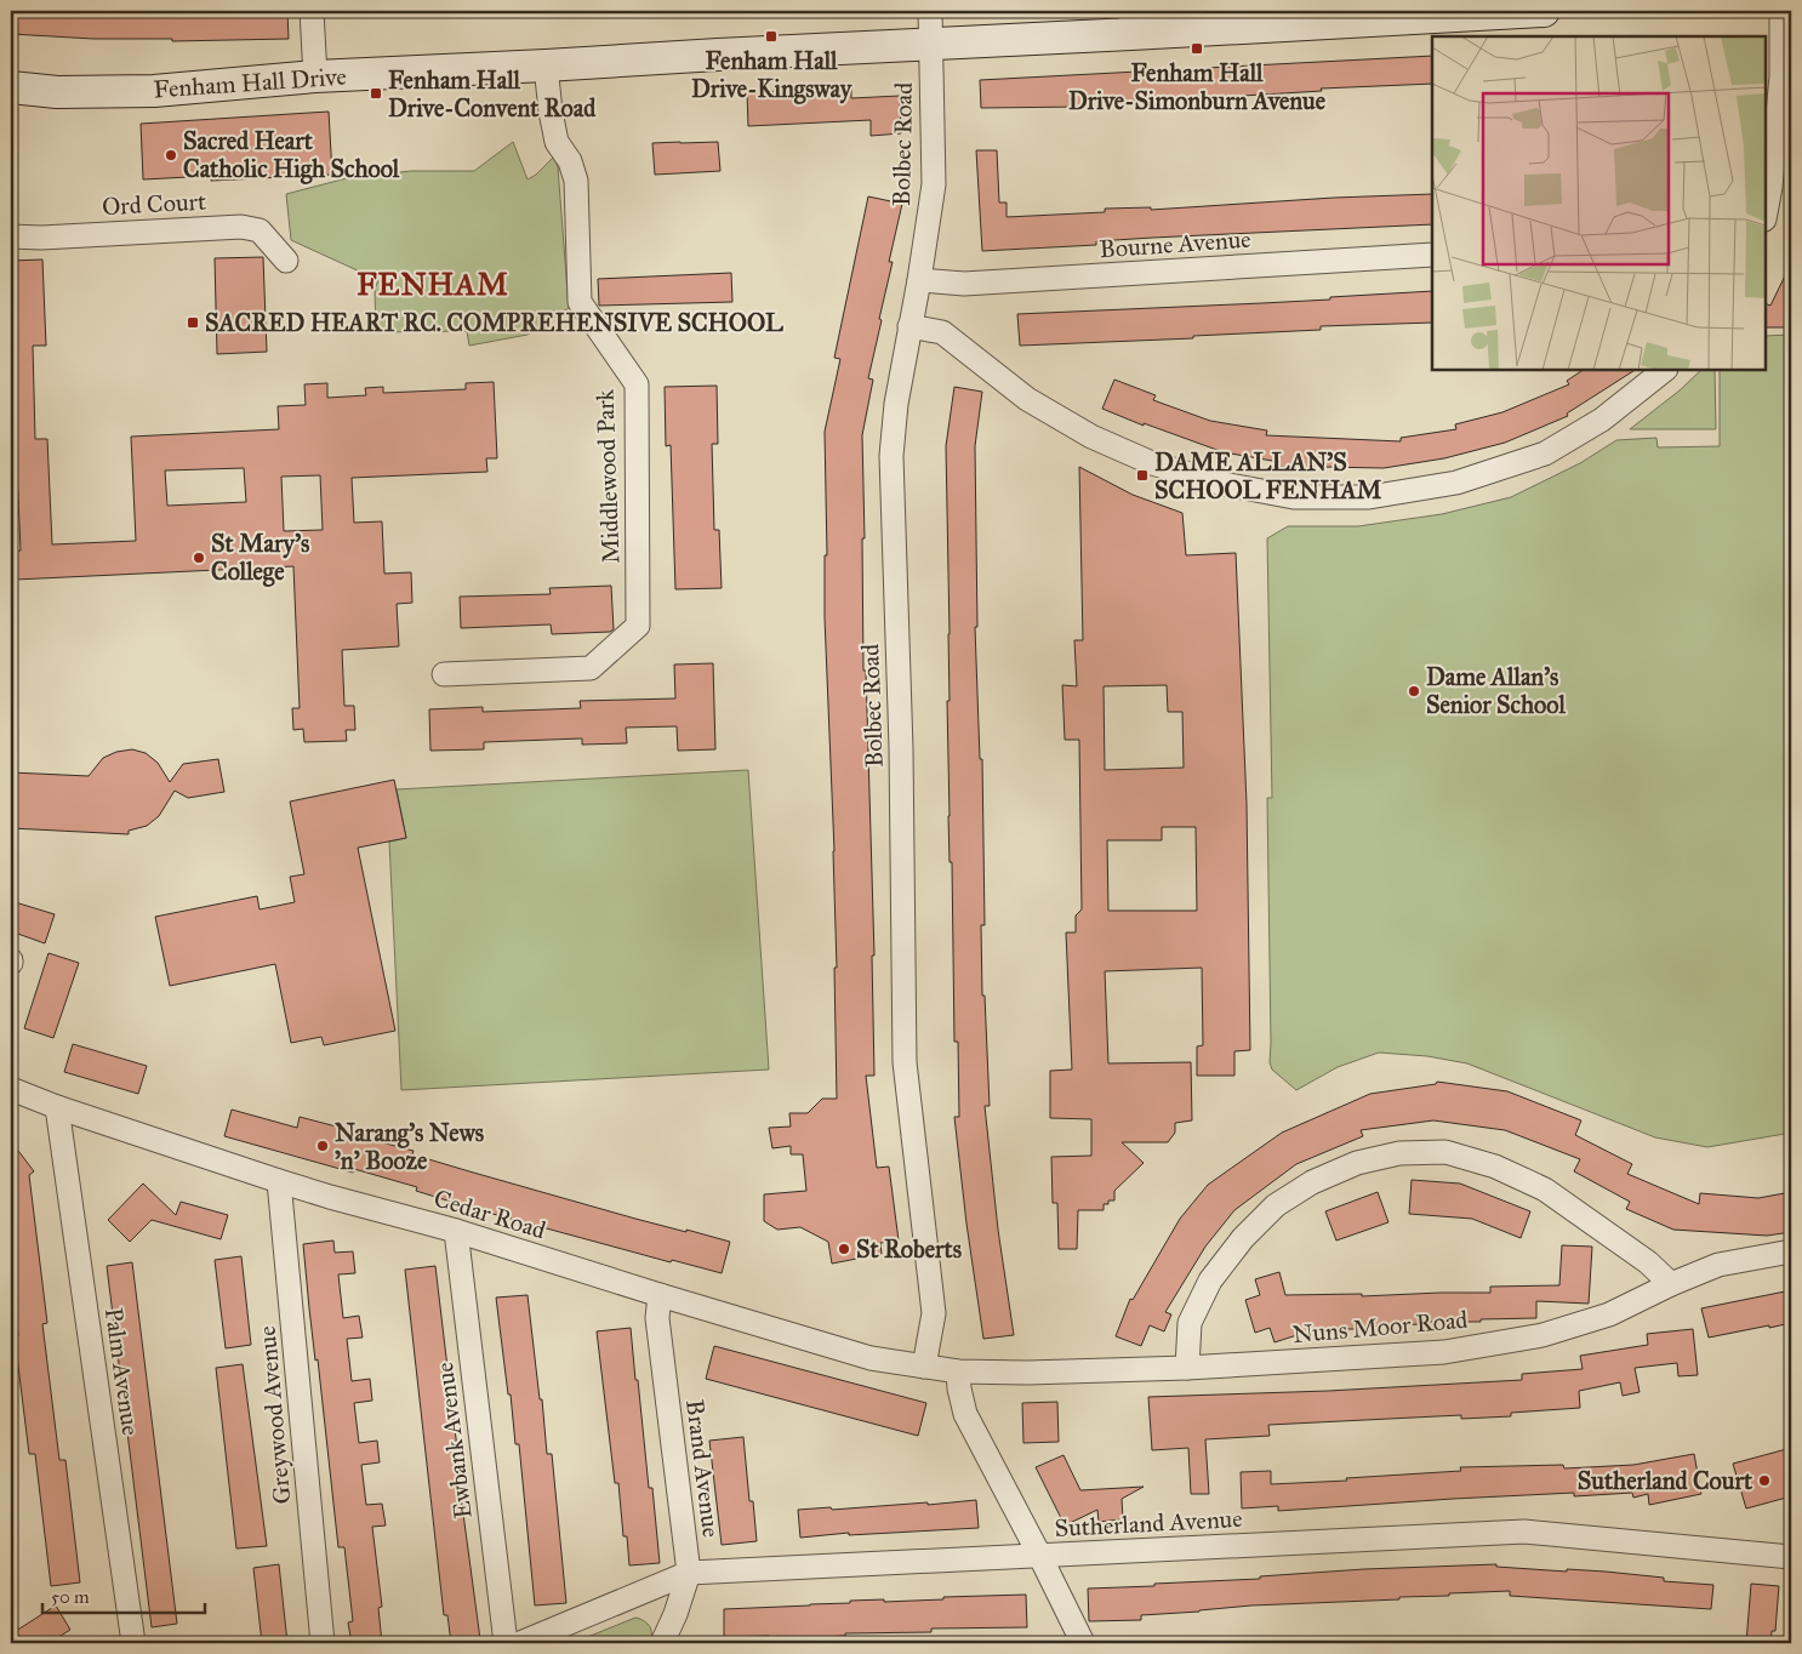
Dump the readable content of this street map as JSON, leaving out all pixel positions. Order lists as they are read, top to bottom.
{
  "streets": {
    "street": [
      "Fenham Hall Drive",
      "Bolbec Road",
      "Ord Court",
      "Bourne Avenue",
      "Middlewood Park",
      "Cedar Road",
      "Nuns Moor Road",
      "Palm Avenue",
      "Greywood Avenue",
      "Ewbank Avenue",
      "Brand Avenue",
      "Sutherland Avenue"
    ]
  },
  "crossings": [
    ["Fenham Hall Drive", "Bolbec Road"],
    ["Fenham Hall Drive", "Middlewood Park"],
    ["Bolbec Road", "Bourne Avenue"],
    ["Bolbec Road", "Cedar Road"],
    ["Cedar Road", "Nuns Moor Road"],
    ["Cedar Road", "Palm Avenue"],
    ["Cedar Road", "Greywood Avenue"],
    ["Cedar Road", "Ewbank Avenue"],
    ["Cedar Road", "Brand Avenue"],
    ["Brand Avenue", "Sutherland Avenue"]
  ],
  "districts": ["FENHAM"],
  "places": {
    "transit": [
      "Fenham Hall Drive-Kingsway",
      "Fenham Hall Drive-Simonburn Avenue",
      "Fenham Hall Drive-Convent Road",
      "SACRED HEART RC. COMPREHENSIVE SCHOOL",
      "DAME ALLAN'S SCHOOL FENHAM"
    ],
    "other": [
      "Sacred Heart Catholic High School",
      "St Mary's College",
      "Dame Allan's Senior School",
      "Narang's News 'n' Booze",
      "St Roberts",
      "Sutherland Court"
    ]
  },
  "scale_bar": "50 m"
}
